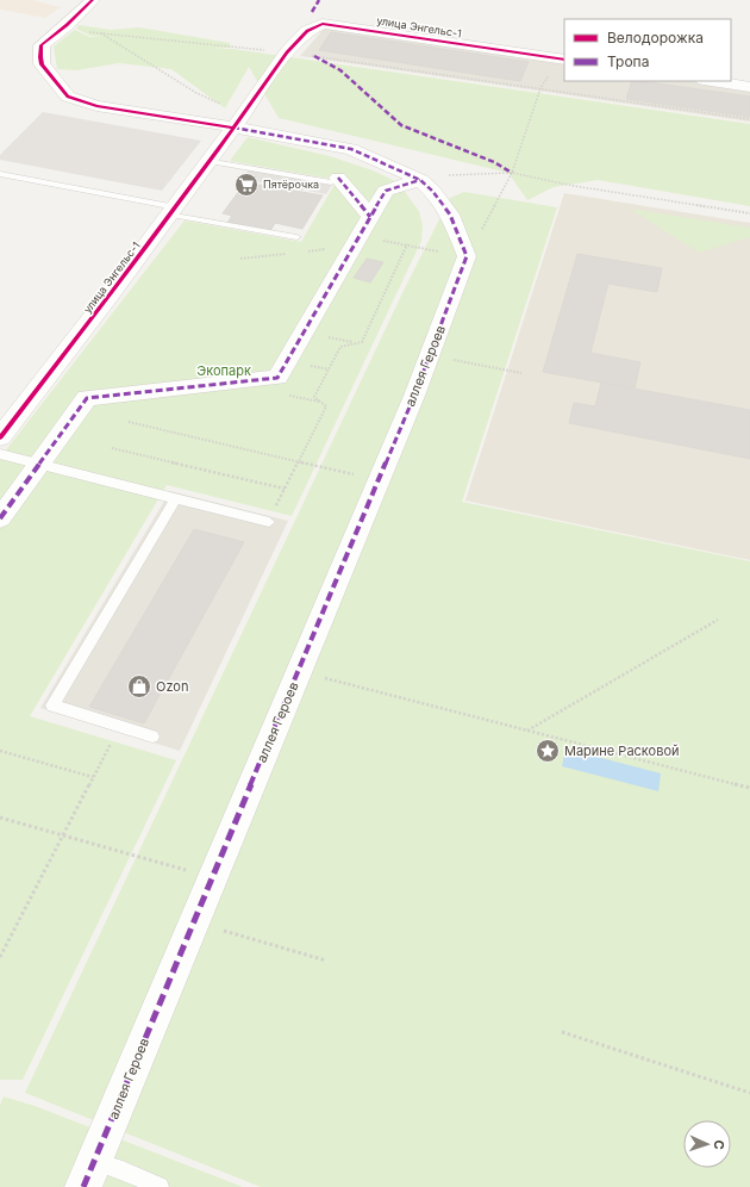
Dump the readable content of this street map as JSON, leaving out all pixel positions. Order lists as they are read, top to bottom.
{
  "streets": {
    "street": ["улица Энгельс-1", "аллея Героев"]
  },
  "parks": ["Экопарк"],
  "places": {
    "supermarket": ["Пятёрочка"],
    "shop": ["Ozon"],
    "place": ["Марине Расковой"]
  },
  "legend": ["Велодорожка", "Тропа"],
  "north": "right"
}
